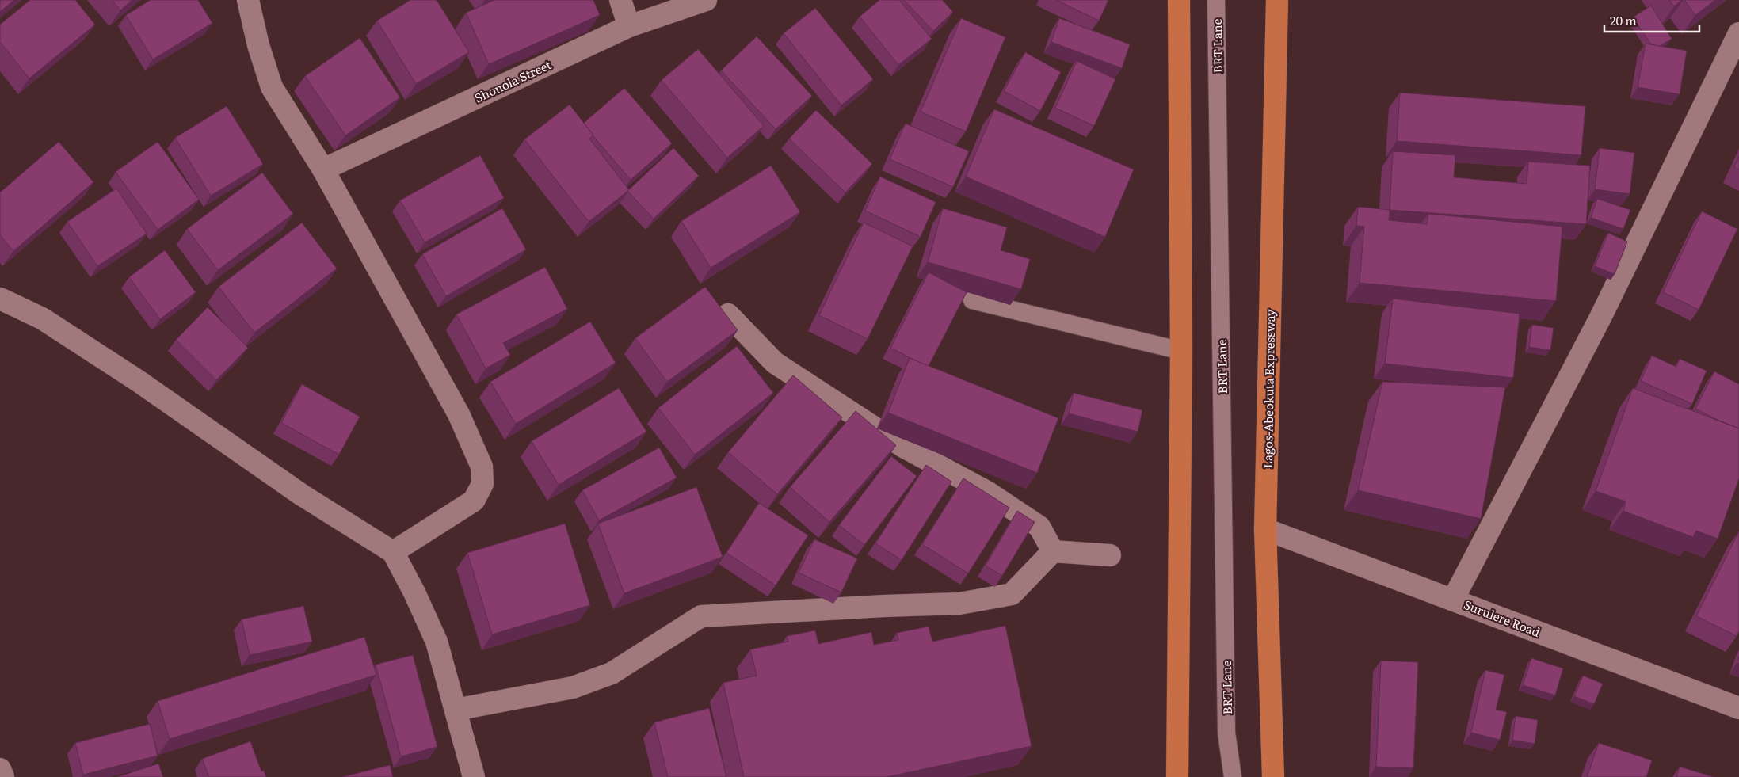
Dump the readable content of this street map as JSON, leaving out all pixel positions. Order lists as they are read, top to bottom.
{
  "streets": {
    "highway": ["Lagos-Abeokuta Expressway"],
    "street": ["Shonola Street", "Surulere Road"],
    "lane": ["BRT Lane"]
  },
  "crossings": [
    ["Lagos-Abeokuta Expressway", "Surulere Road"]
  ],
  "scale_bar": "20 m"
}
